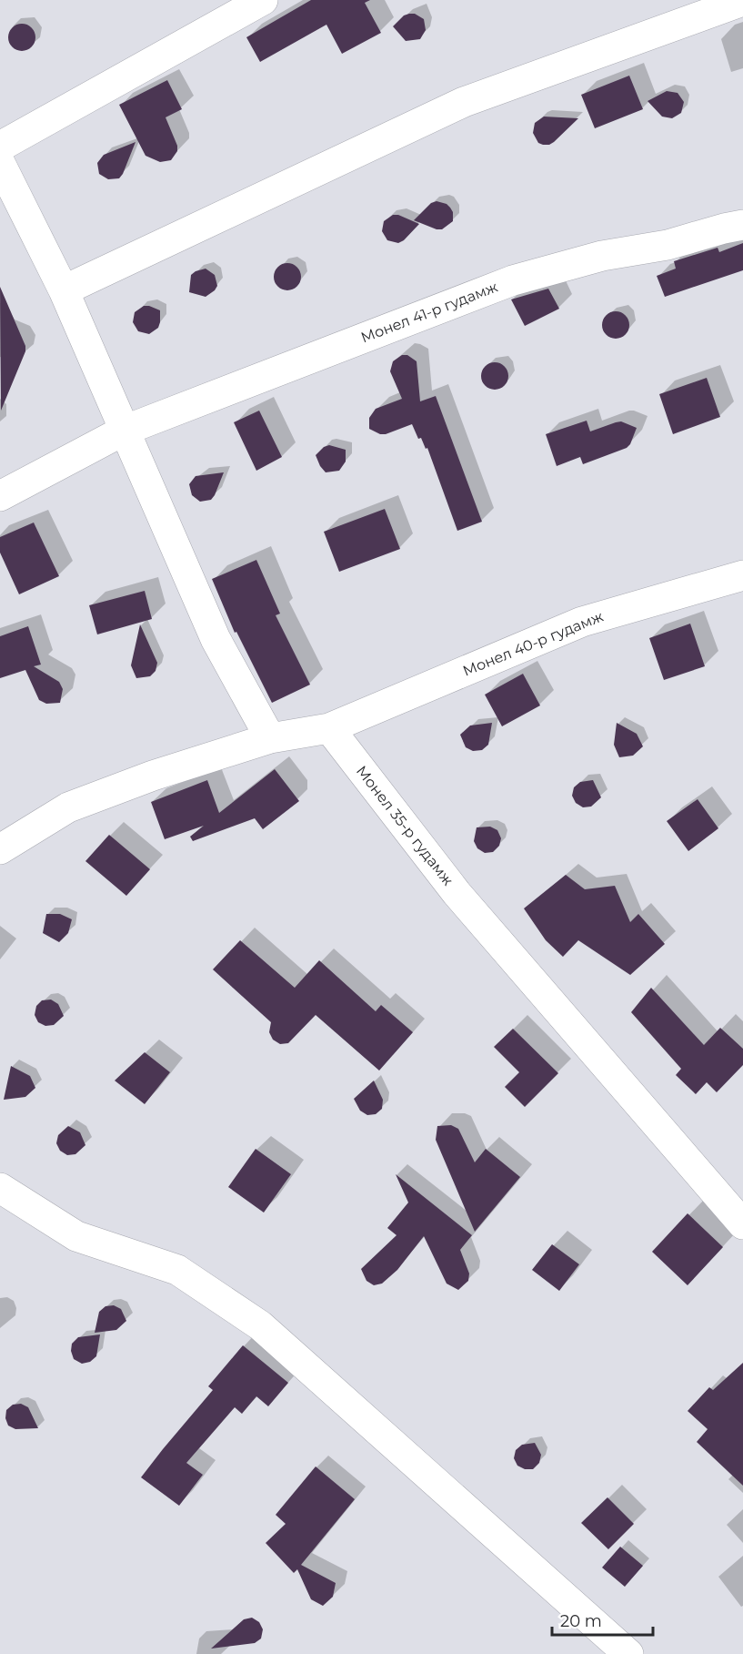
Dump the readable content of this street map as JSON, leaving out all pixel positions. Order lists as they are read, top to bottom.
{
  "streets": {
    "street": ["Монел 41-р гудамж", "Монел 40-р гудамж", "Монел 35-р гудамж"]
  },
  "crossings": [
    ["Монел 40-р гудамж", "Монел 35-р гудамж"]
  ],
  "scale_bar": "20 m"
}
